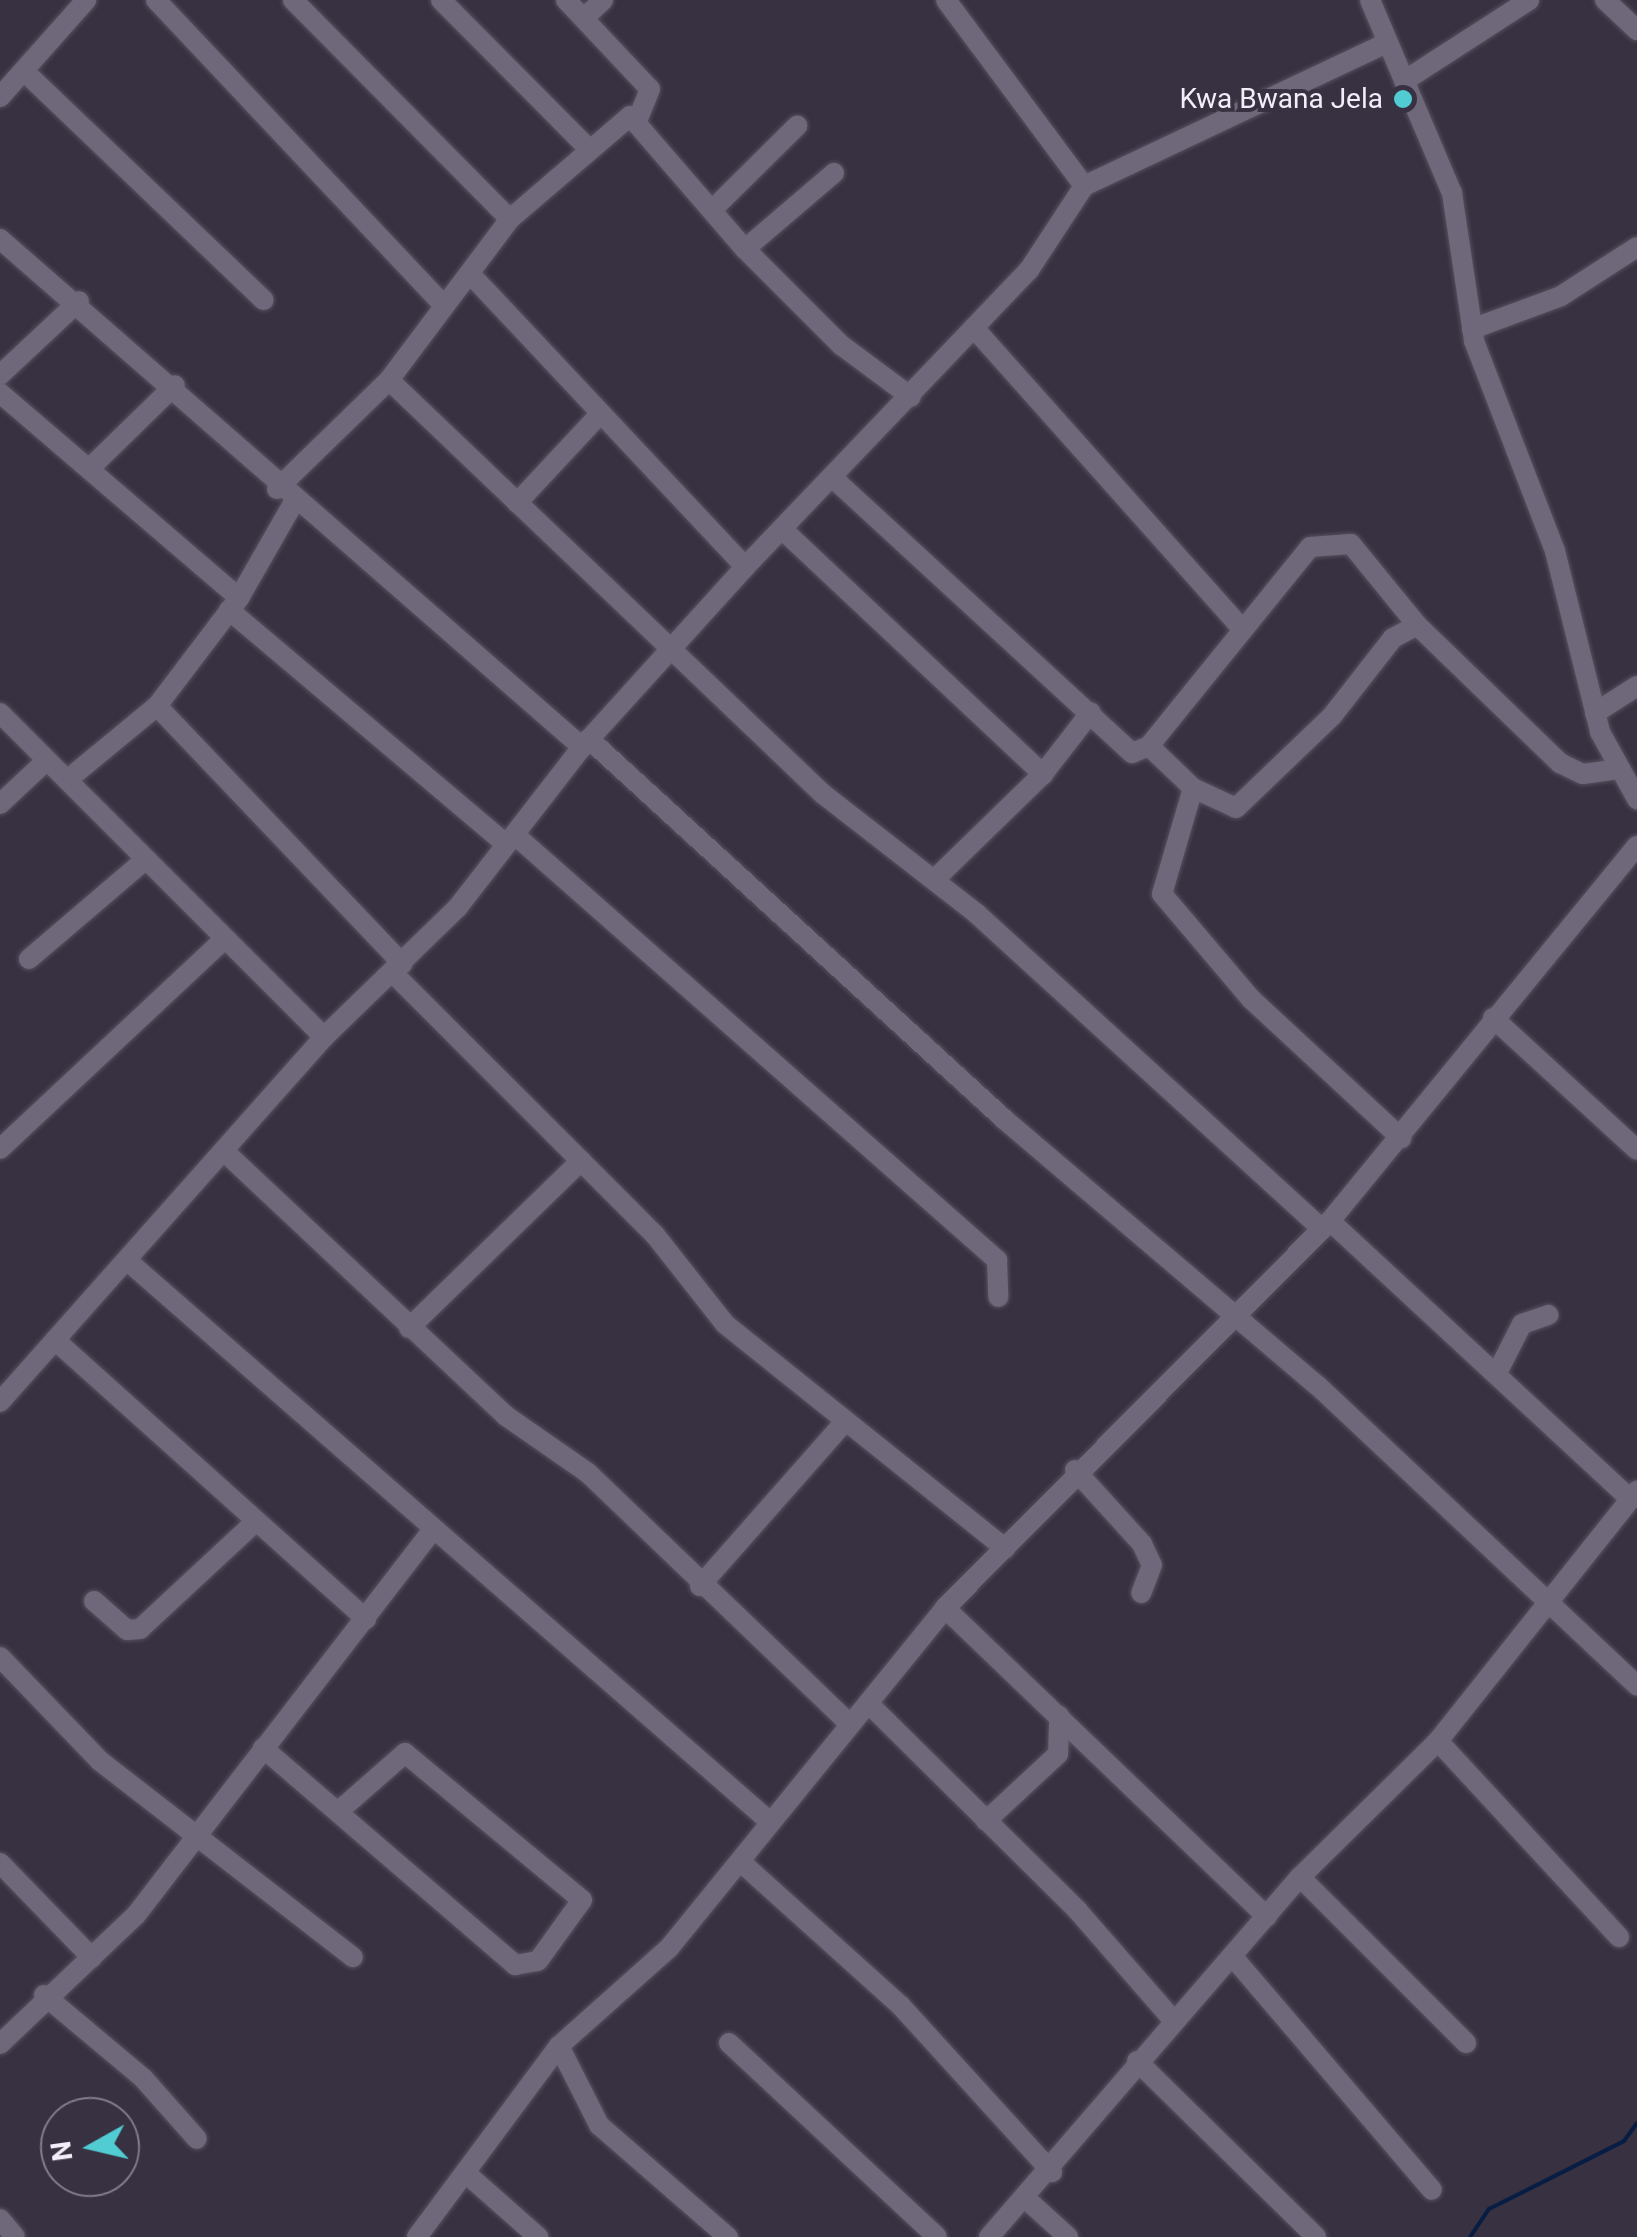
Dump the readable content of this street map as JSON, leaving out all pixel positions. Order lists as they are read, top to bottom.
{
  "places": ["Kwa Bwana Jela"],
  "north": "left"
}
